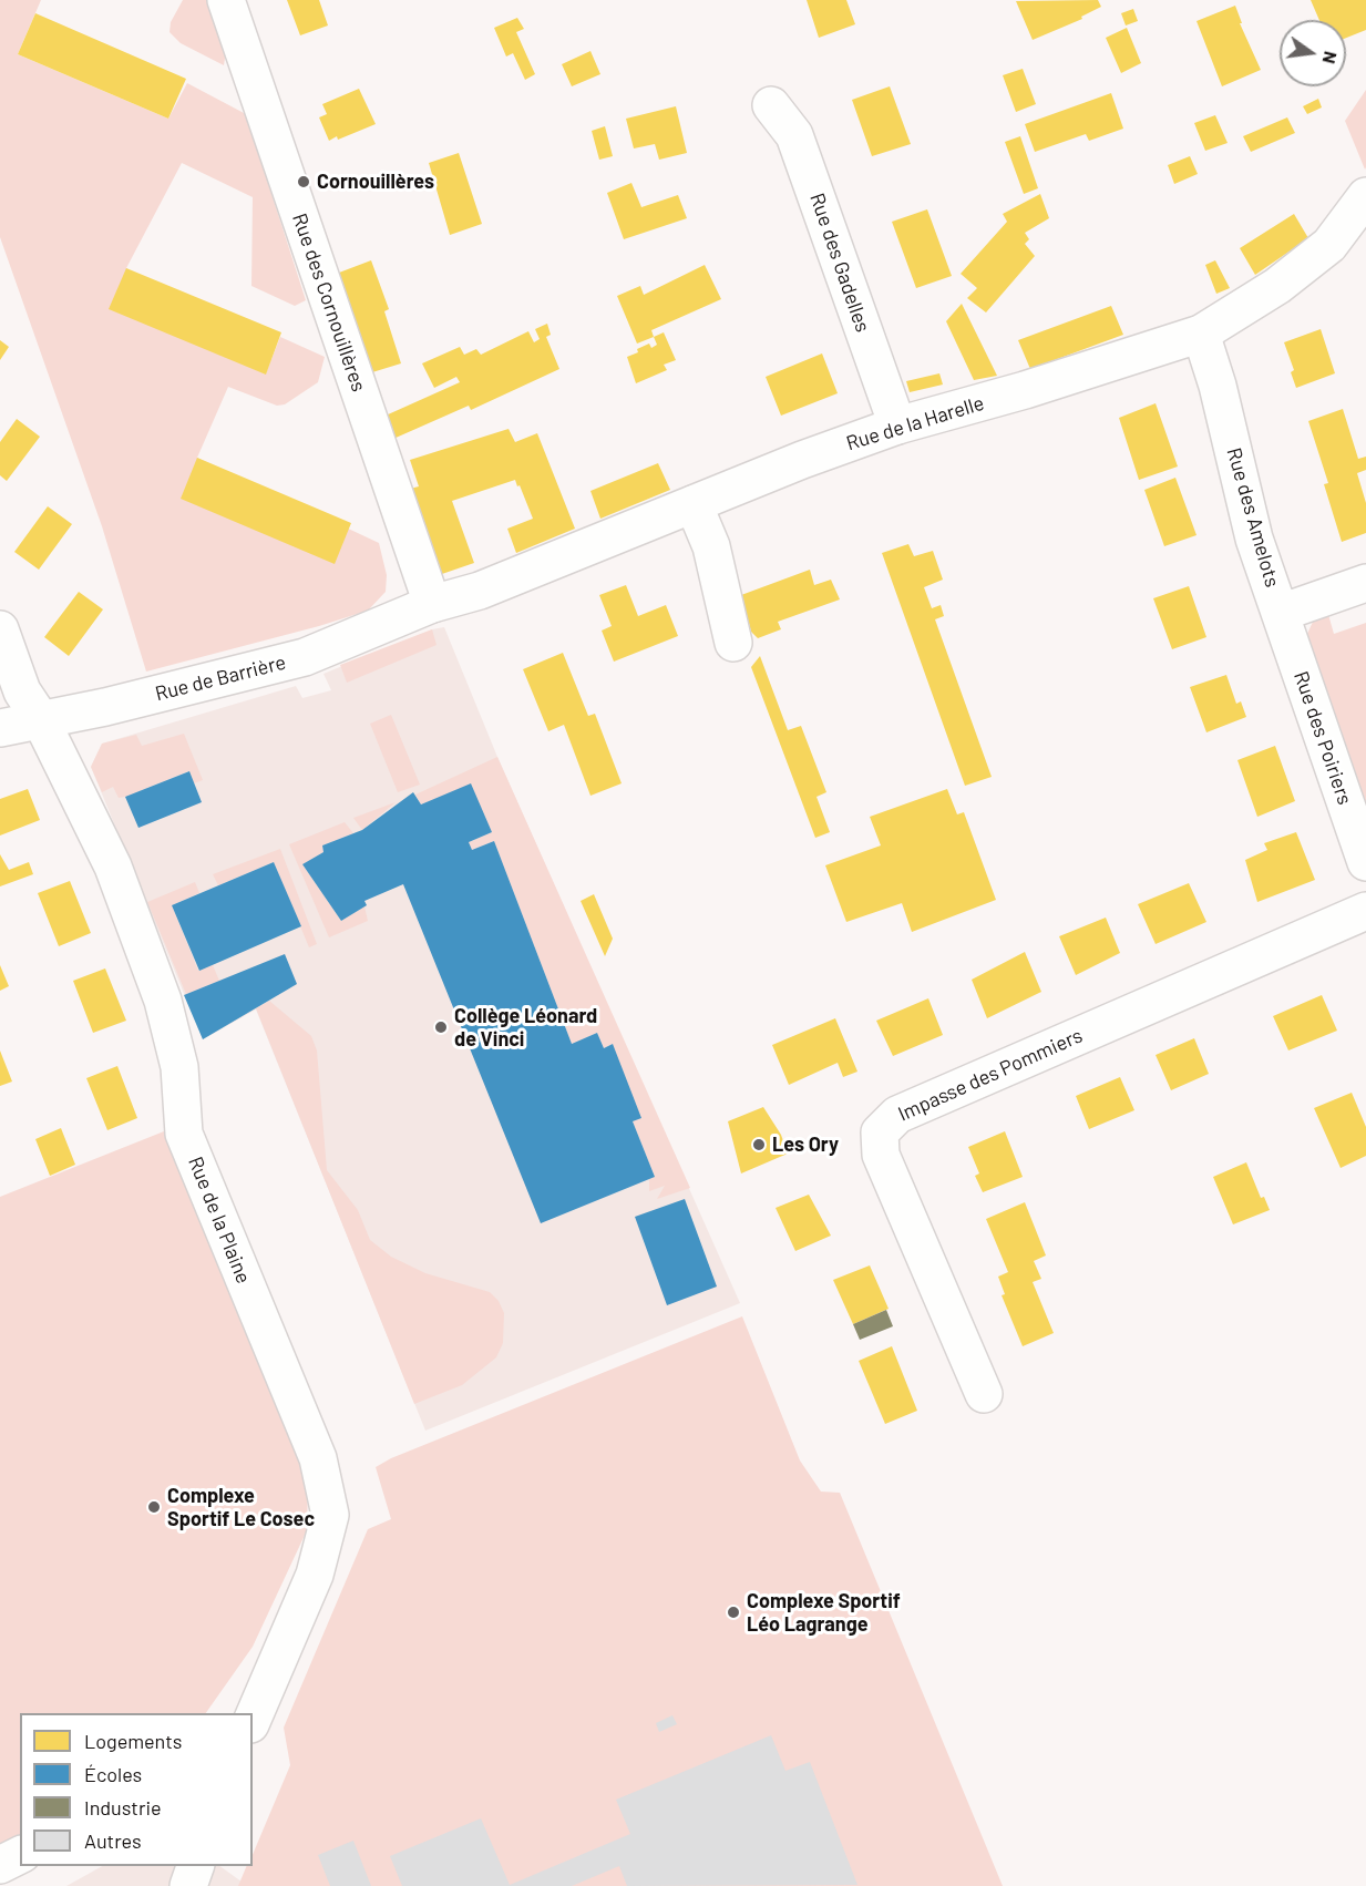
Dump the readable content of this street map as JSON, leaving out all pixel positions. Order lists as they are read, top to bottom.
{
  "streets": {
    "street": [
      "Rue des Gadelles",
      "Rue des Cornouillères",
      "Rue de la Harelle",
      "Rue des Amelots",
      "Rue de Barrière",
      "Rue des Poiriers",
      "Impasse des Pommiers",
      "Rue de la Plaine"
    ]
  },
  "crossings": [
    ["Rue des Gadelles", "Rue de la Harelle"],
    ["Rue des Cornouillères", "Rue de la Harelle"],
    ["Rue des Cornouillères", "Rue de Barrière"],
    ["Rue de la Harelle", "Rue des Amelots"],
    ["Rue de la Harelle", "Rue de Barrière"],
    ["Rue des Amelots", "Rue des Poiriers"],
    ["Rue de Barrière", "Rue de la Plaine"]
  ],
  "places": [
    "Cornouillères",
    "Collège Léonard de Vinci",
    "Les Ory",
    "Complexe Sportif Le Cosec",
    "Complexe Sportif Léo Lagrange"
  ],
  "legend": [
    "Logements",
    "Écoles",
    "Industrie",
    "Autres"
  ],
  "north": "right"
}
